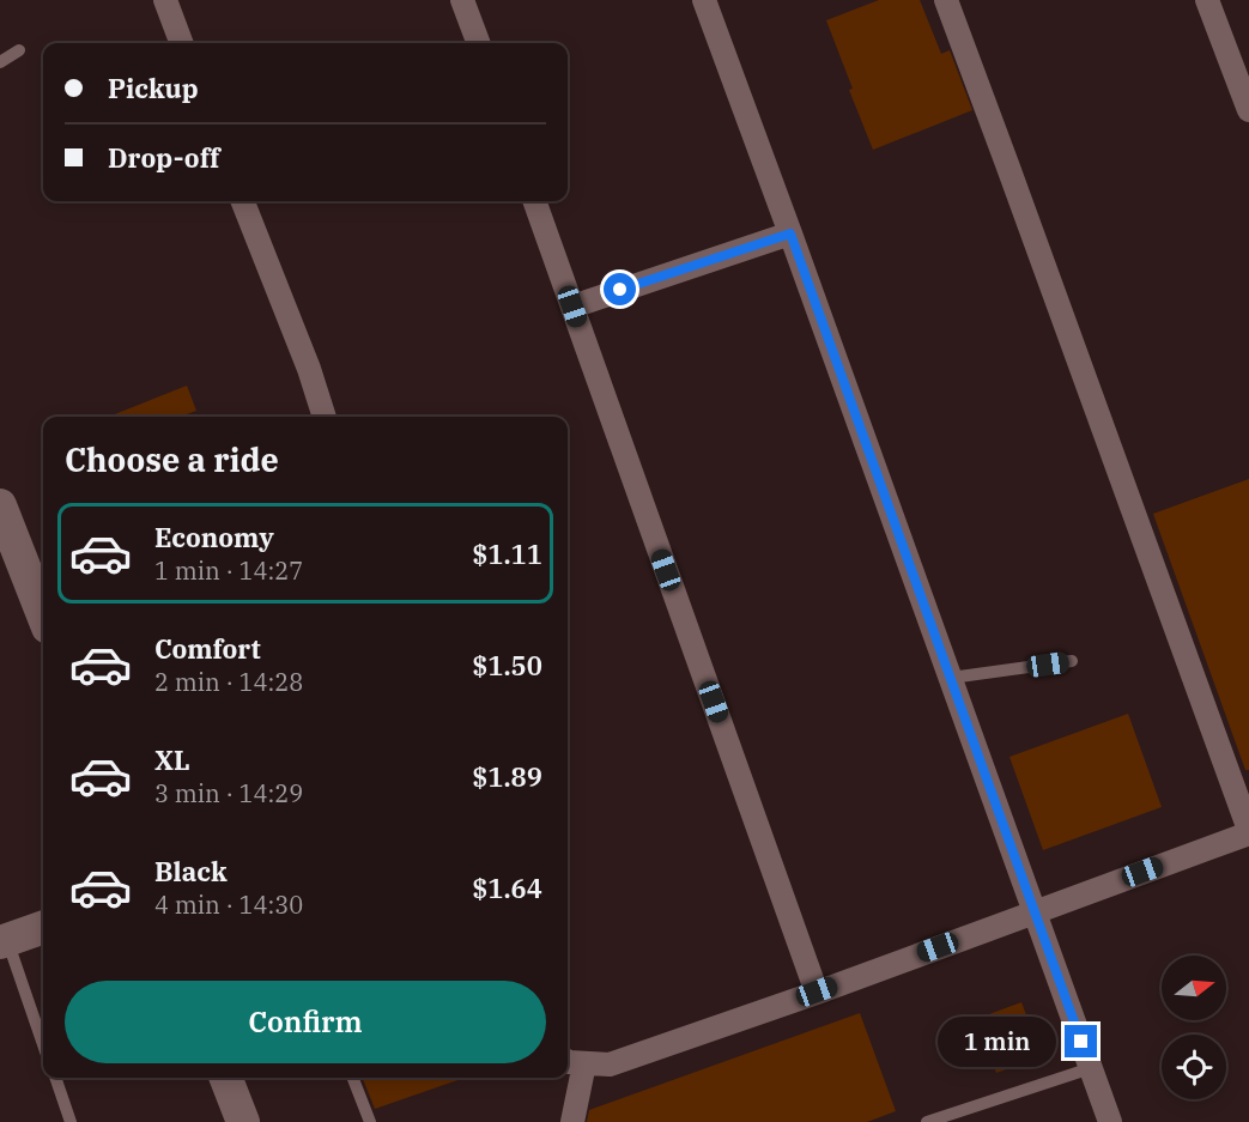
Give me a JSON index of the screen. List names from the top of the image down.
{
  "north": "right",
  "page": {
    "banner": ["Pickup", "Drop-off"],
    "heading": "Choose a ride",
    "list": [
      {
        "name": "Economy",
        "note": "1 min · 14:27",
        "value": "$1.11"
      },
      {
        "name": "Comfort",
        "note": "2 min · 14:28",
        "value": "$1.50"
      },
      {
        "name": "XL",
        "note": "3 min · 14:29",
        "value": "$1.89"
      },
      {
        "name": "Black",
        "note": "4 min · 14:30",
        "value": "$1.64"
      }
    ],
    "buttons": "Confirm",
    "bubble": "1 min"
  }
}
